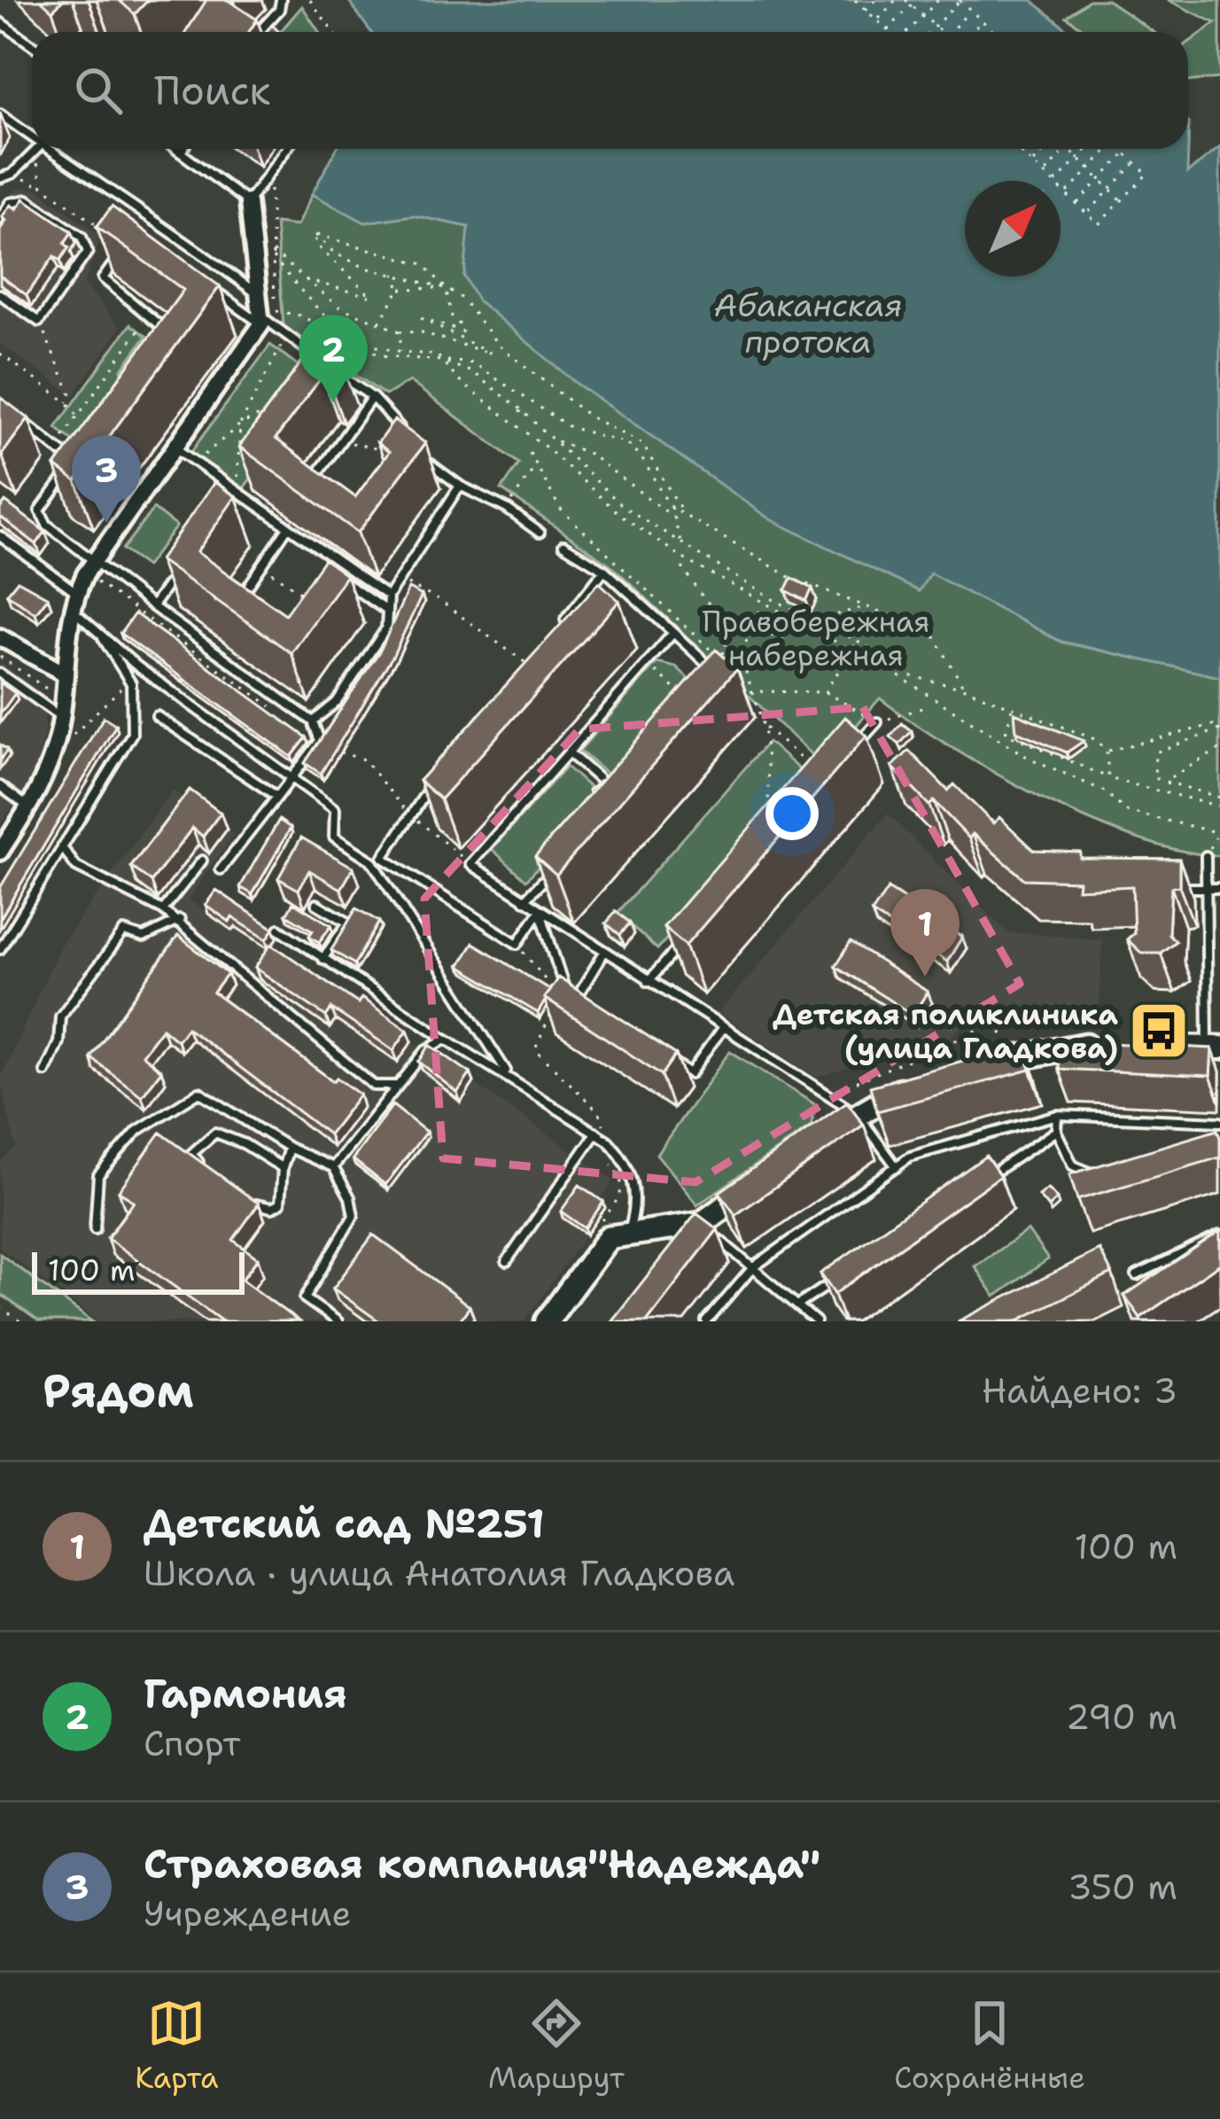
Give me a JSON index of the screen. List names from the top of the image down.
{
  "water": ["Абаканская протока"],
  "parks": ["Правобережная набережная"],
  "places": {
    "bus stop": ["Детская поликлиника (улица Гладкова)"]
  },
  "scale_bar": "100 m",
  "north": "top right",
  "page": {
    "search": "Поиск",
    "pins": ["2", "3", "1"],
    "scale": "100 m",
    "heading": ["Рядом", "Найдено: 3"],
    "list": [
      {
        "mark": "1",
        "name": "Детский сад №251",
        "note": "Школа · улица Анатолия Гладкова",
        "value": "100 m"
      },
      {
        "mark": "2",
        "name": "Гармония",
        "note": "Спорт",
        "value": "290 m"
      },
      {
        "mark": "3",
        "name": "Страховая компания\"Надежда\"",
        "note": "Учреждение",
        "value": "350 m"
      }
    ],
    "nav": ["Карта", "Маршрут", "Сохранённые"]
  }
}
